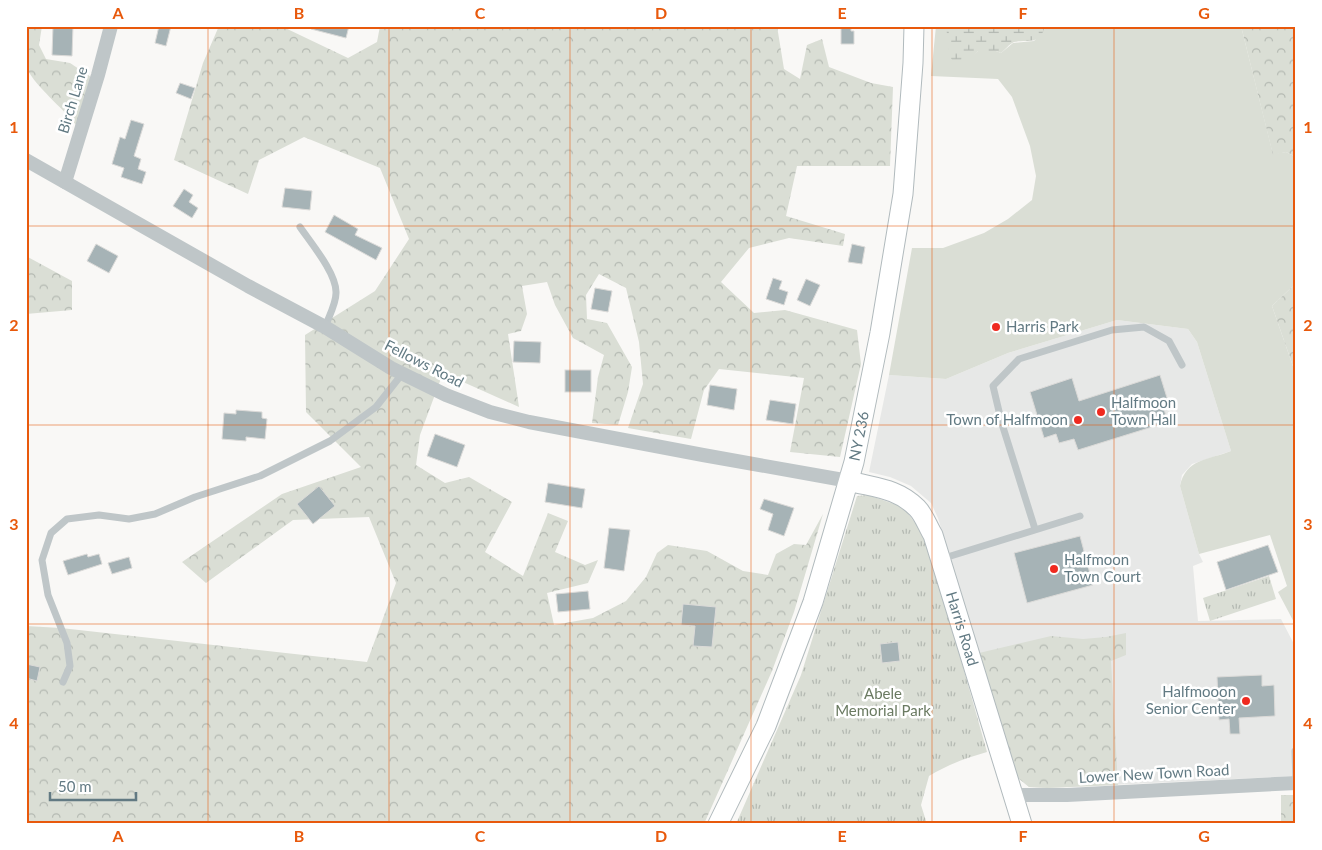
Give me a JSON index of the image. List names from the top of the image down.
{
  "streets": {
    "main road": ["NY 236", "Harris Road"],
    "street": ["Birch Lane", "Fellows Road", "Lower New Town Road"]
  },
  "crossings": [
    ["Birch Lane", "Fellows Road"],
    ["Fellows Road", "NY 236"],
    ["Fellows Road", "Harris Road"],
    ["NY 236", "Harris Road"],
    ["Harris Road", "Lower New Town Road"]
  ],
  "parks": ["Abele Memorial Park"],
  "places": [
    "Harris Park",
    "Halfmoon Town Hall",
    "Town of Halfmoon",
    "Halfmoon Town Court",
    "Halfmooon Senior Center"
  ],
  "scale_bar": "50 m",
  "grid": {
    "columns": [
      "A",
      "B",
      "C",
      "D",
      "E",
      "F",
      "G"
    ],
    "rows": [
      "1",
      "2",
      "3",
      "4"
    ]
  }
}
